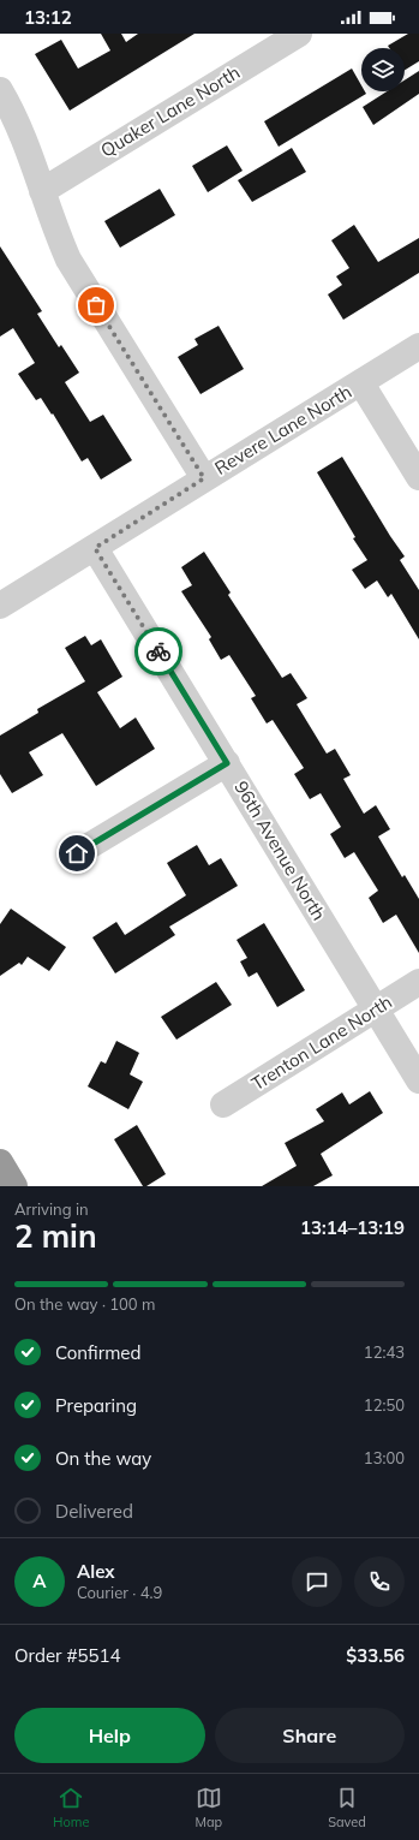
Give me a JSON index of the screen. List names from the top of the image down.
{
  "streets": {
    "street": [
      "Quaker Lane North",
      "Revere Lane North",
      "96th Avenue North",
      "Trenton Lane North"
    ]
  },
  "crossings": [
    ["Revere Lane North", "96th Avenue North"],
    ["96th Avenue North", "Trenton Lane North"]
  ],
  "page": {
    "status": "13:12",
    "heading": ["2 min", "Arriving in", "13:14–13:19"],
    "panel": [
      "Alex",
      "Courier · 4.9",
      "Order #5514",
      "$33.56"
    ],
    "bar": "On the way · 100 m",
    "list": [
      ["Confirmed", "12:43"],
      ["Preparing", "12:50"],
      ["On the way", "13:00"],
      "Delivered"
    ],
    "round": "A",
    "buttons": ["Help", "Share"],
    "tabs": ["Home", "Map", "Saved"]
  }
}
